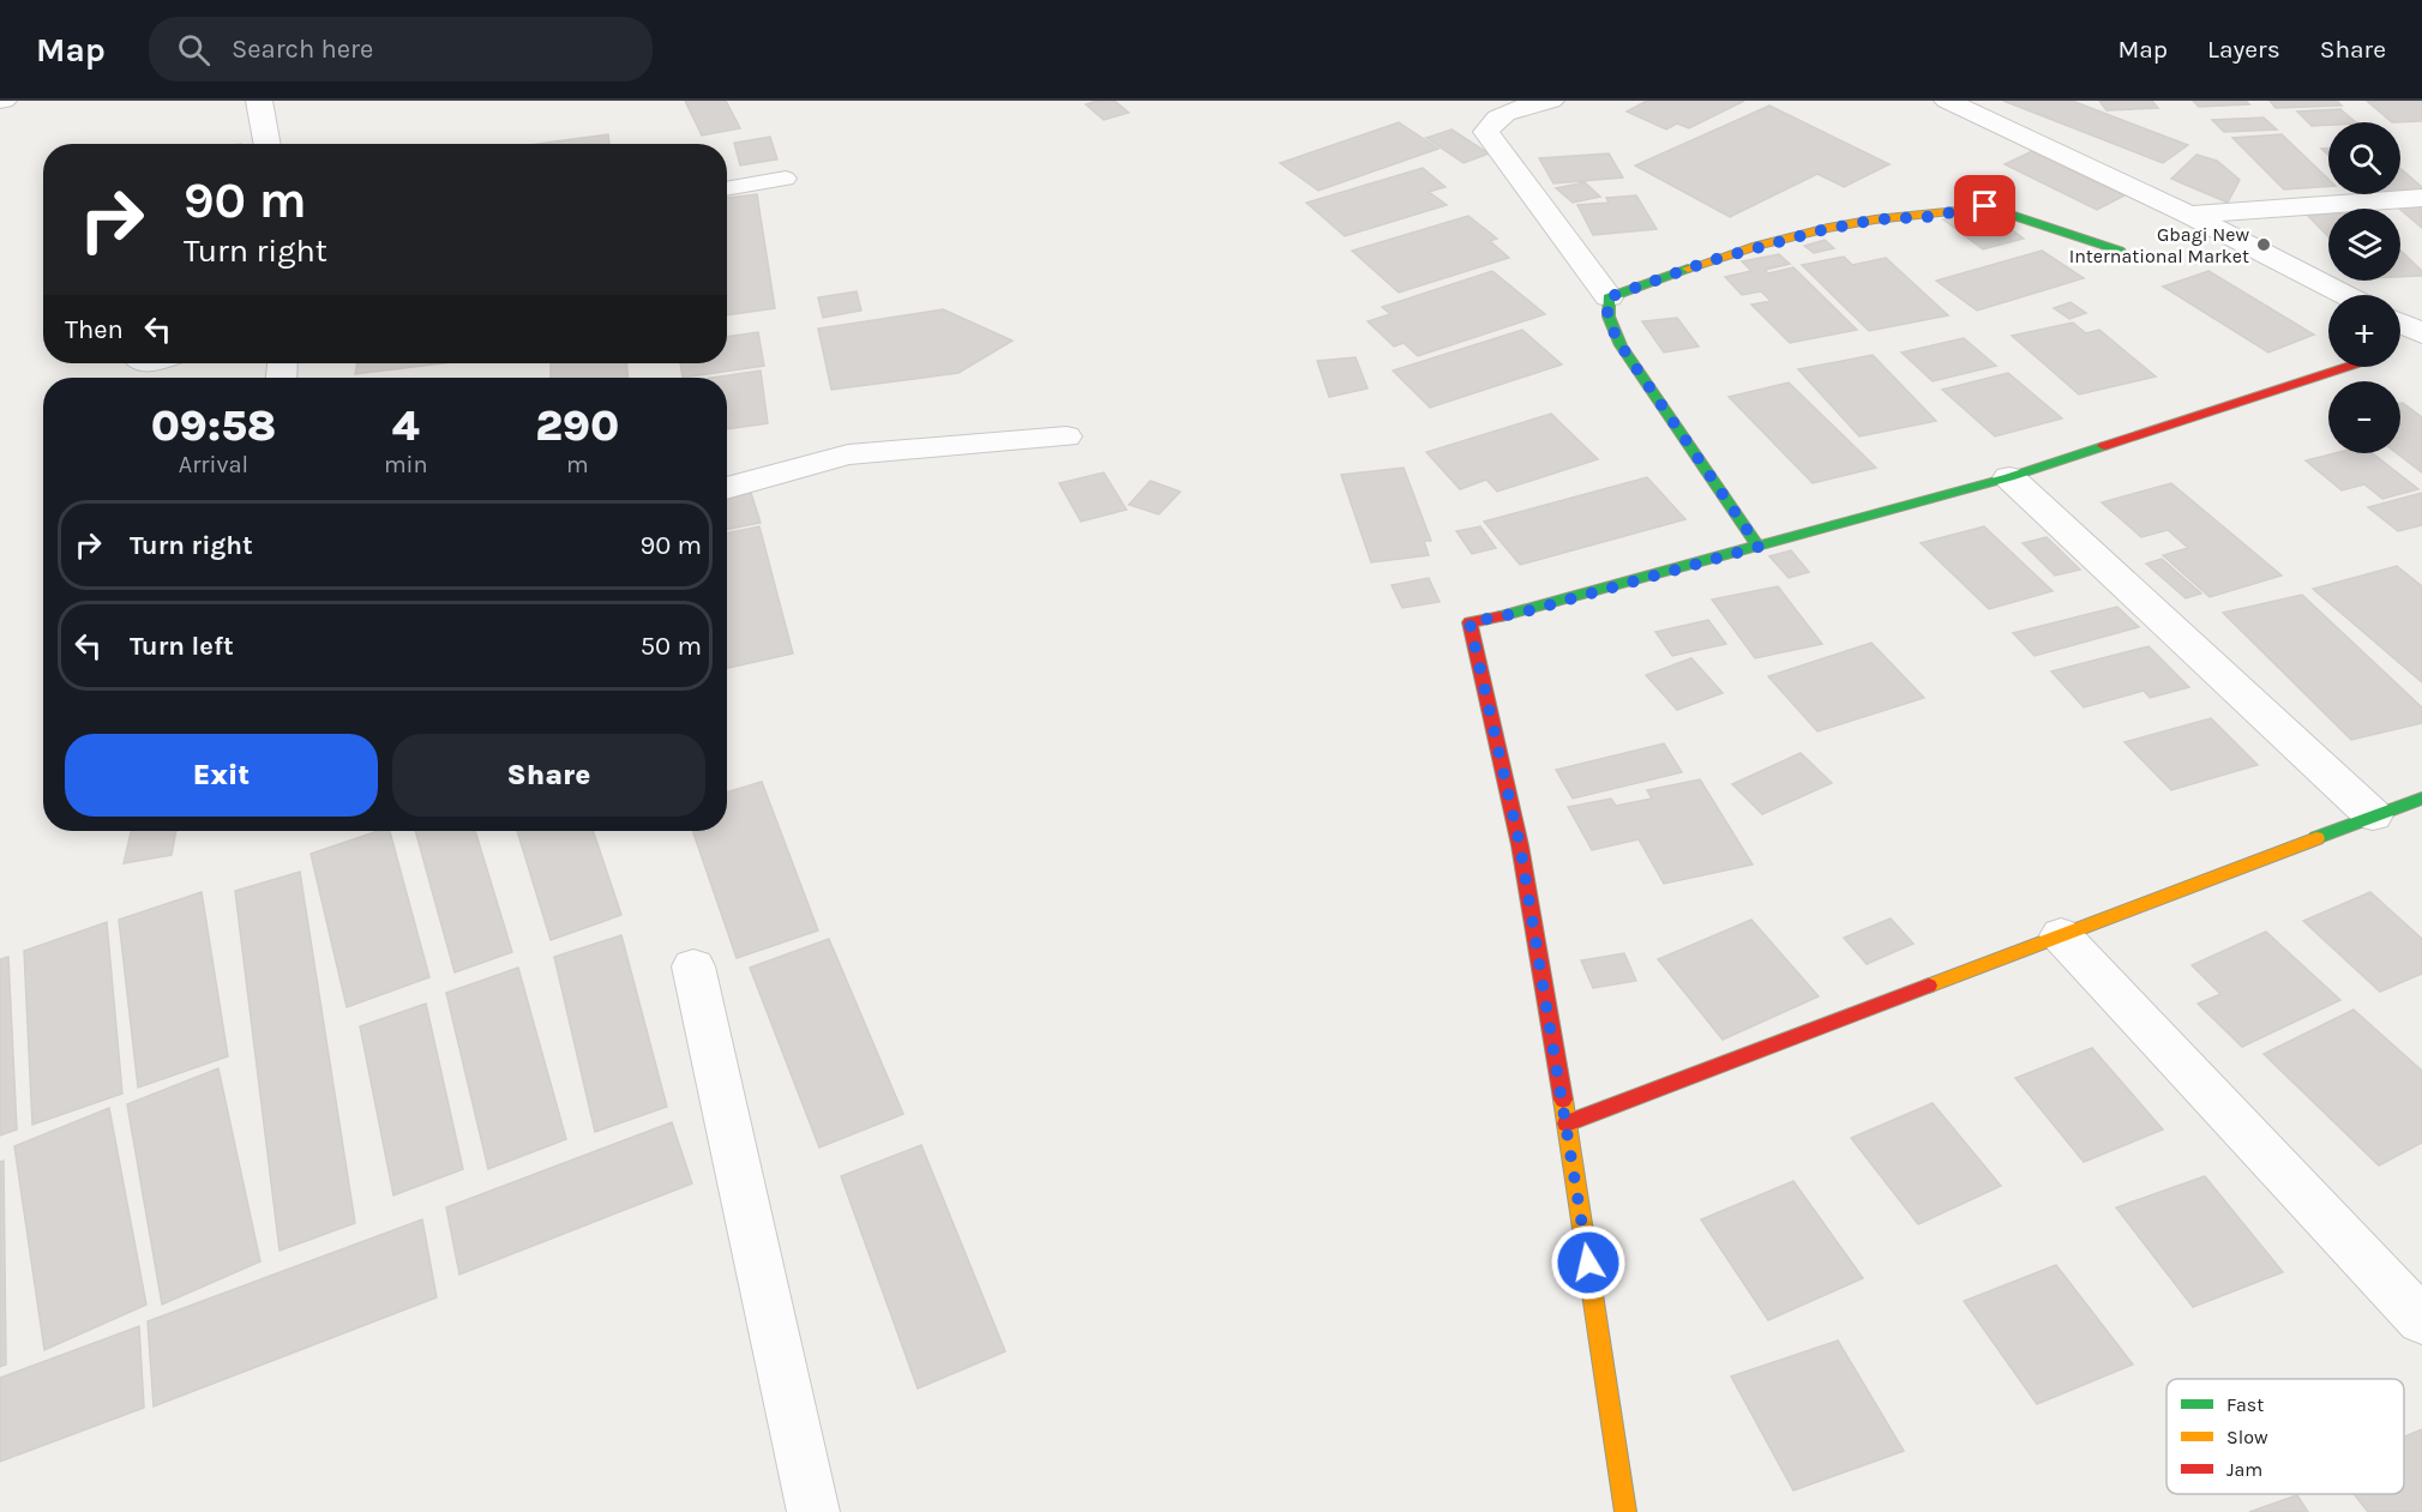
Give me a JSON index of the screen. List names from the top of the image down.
{
  "places": ["Gbagi New International Market"],
  "legend": ["Fast", "Slow", "Jam"],
  "page": {
    "header": "Map",
    "search": "Search here",
    "nav": ["Map", "Layers", "Share"],
    "map_buttons": ["+", "−"],
    "turn": ["90 m", "Turn right"],
    "then": "Then",
    "eta": [
      "09:58",
      "Arrival",
      "4",
      "min",
      "290",
      "m"
    ],
    "list": [
      {
        "name": "Turn right",
        "value": "90 m"
      },
      {
        "name": "Turn left",
        "value": "50 m"
      }
    ],
    "buttons": ["Exit", "Share"]
  }
}
